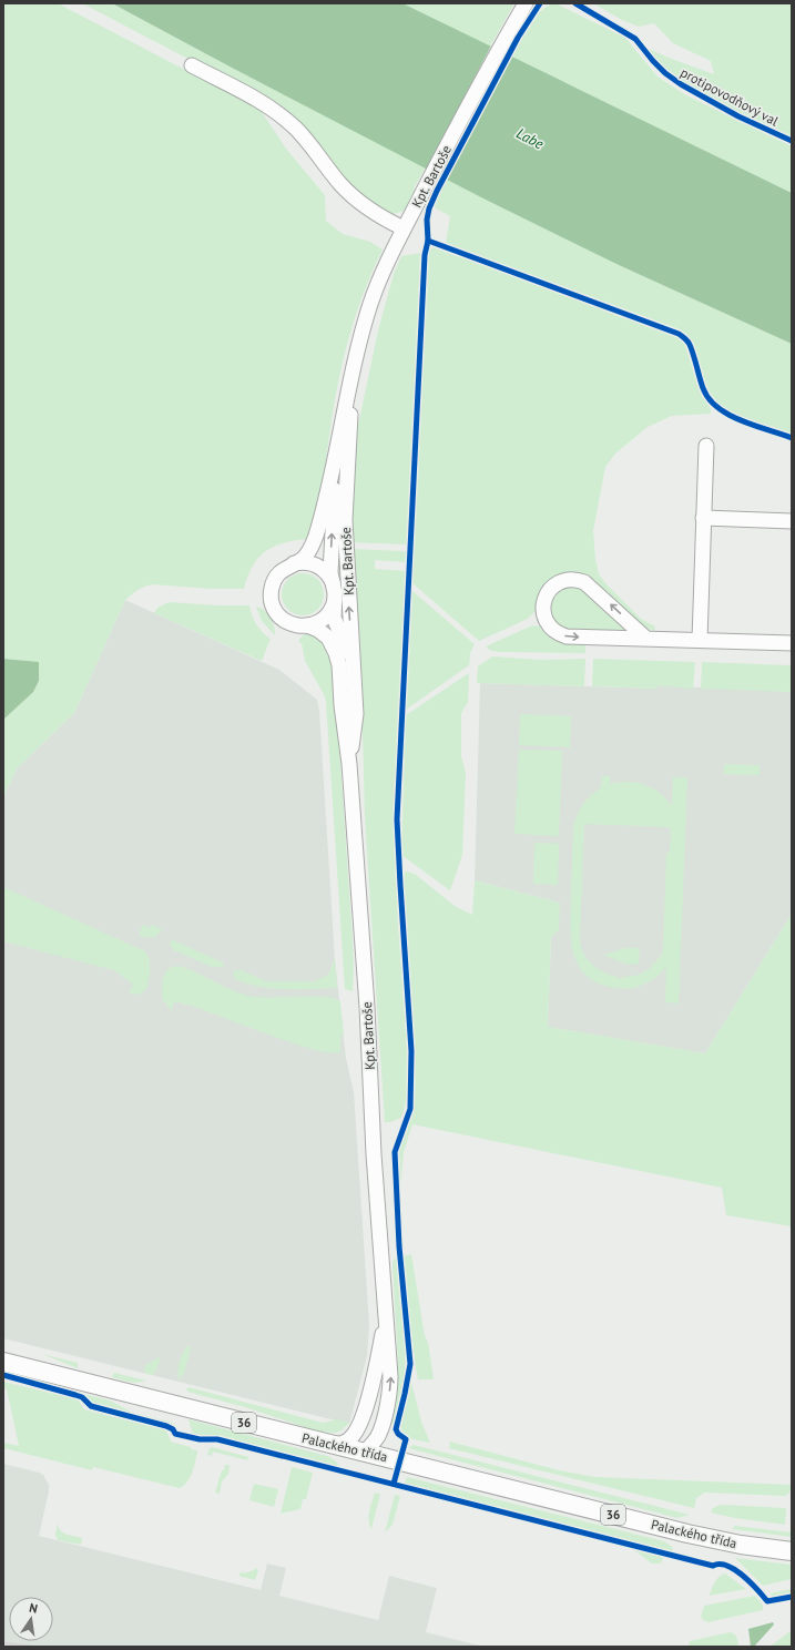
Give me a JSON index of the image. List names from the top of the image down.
{
  "streets": {
    "main road": ["36", "Palackého třída"],
    "street": ["Kpt. Bartoše"],
    "cycle path": ["protipovodňový val"]
  },
  "crossings": [
    ["Kpt. Bartoše", "Palackého třída"]
  ],
  "water": ["Labe"],
  "north": "top"
}
